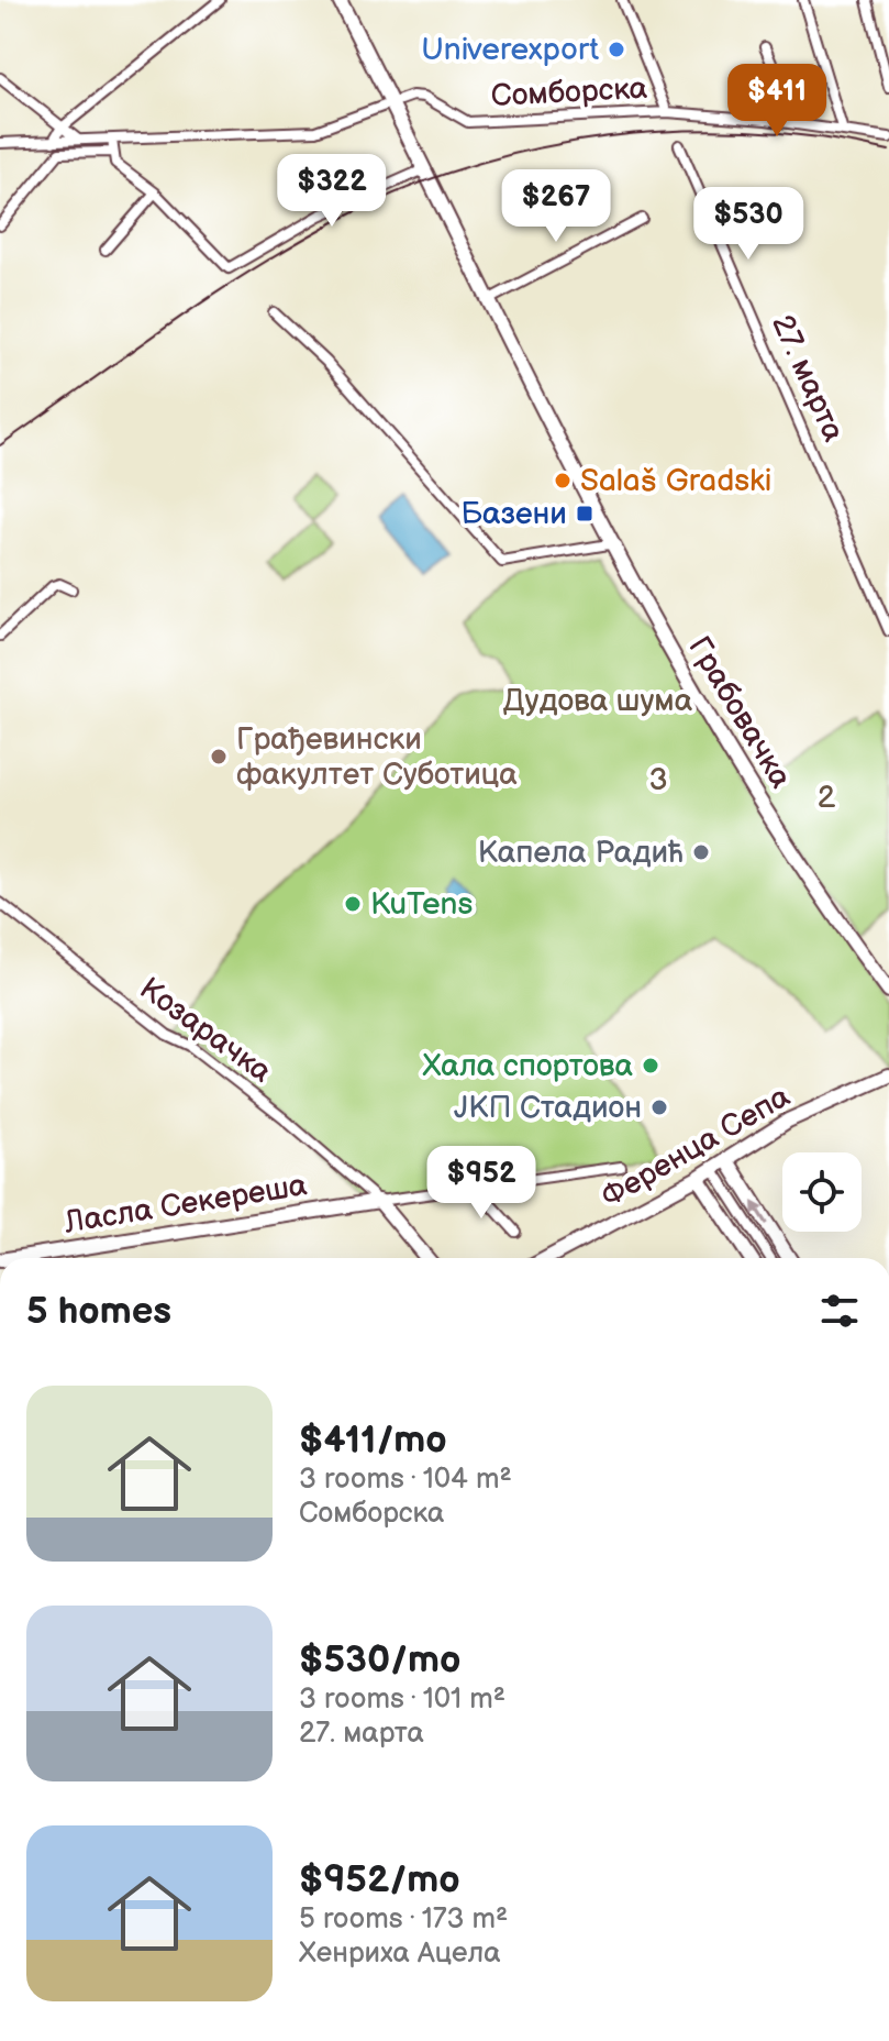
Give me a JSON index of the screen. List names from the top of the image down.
{
  "streets": {
    "street": [
      "Сомборска",
      "27. марта",
      "Грабовачка",
      "Козарачка",
      "Ференца Сепа",
      "Ласла Секереша"
    ]
  },
  "crossings": [
    ["Сомборска", "Грабовачка"],
    ["Козарачка", "Ференца Сепа"],
    ["Козарачка", "Ласла Секереша"],
    ["Ференца Сепа", "Ласла Секереша"]
  ],
  "parks": ["Дудова шума", "3", "2"],
  "places": {
    "other": [
      "Univerexport",
      "Salaš Gradski",
      "Грађевински факултет Суботица",
      "Капела Радић",
      "KuTens",
      "Хала спортова",
      "ЈКП Стадион"
    ],
    "transit": ["Базени"]
  },
  "page": {
    "price": [
      "$411",
      "$322",
      "$267",
      "$530",
      "$952"
    ],
    "heading": "5 homes",
    "list": [
      {
        "name": "$411/mo",
        "note": "3 rooms · 104 m² · Сомборска"
      },
      {
        "name": "$530/mo",
        "note": "3 rooms · 101 m² · 27. марта"
      },
      {
        "name": "$952/mo",
        "note": "5 rooms · 173 m² · Хенриха Ацела"
      }
    ]
  }
}
